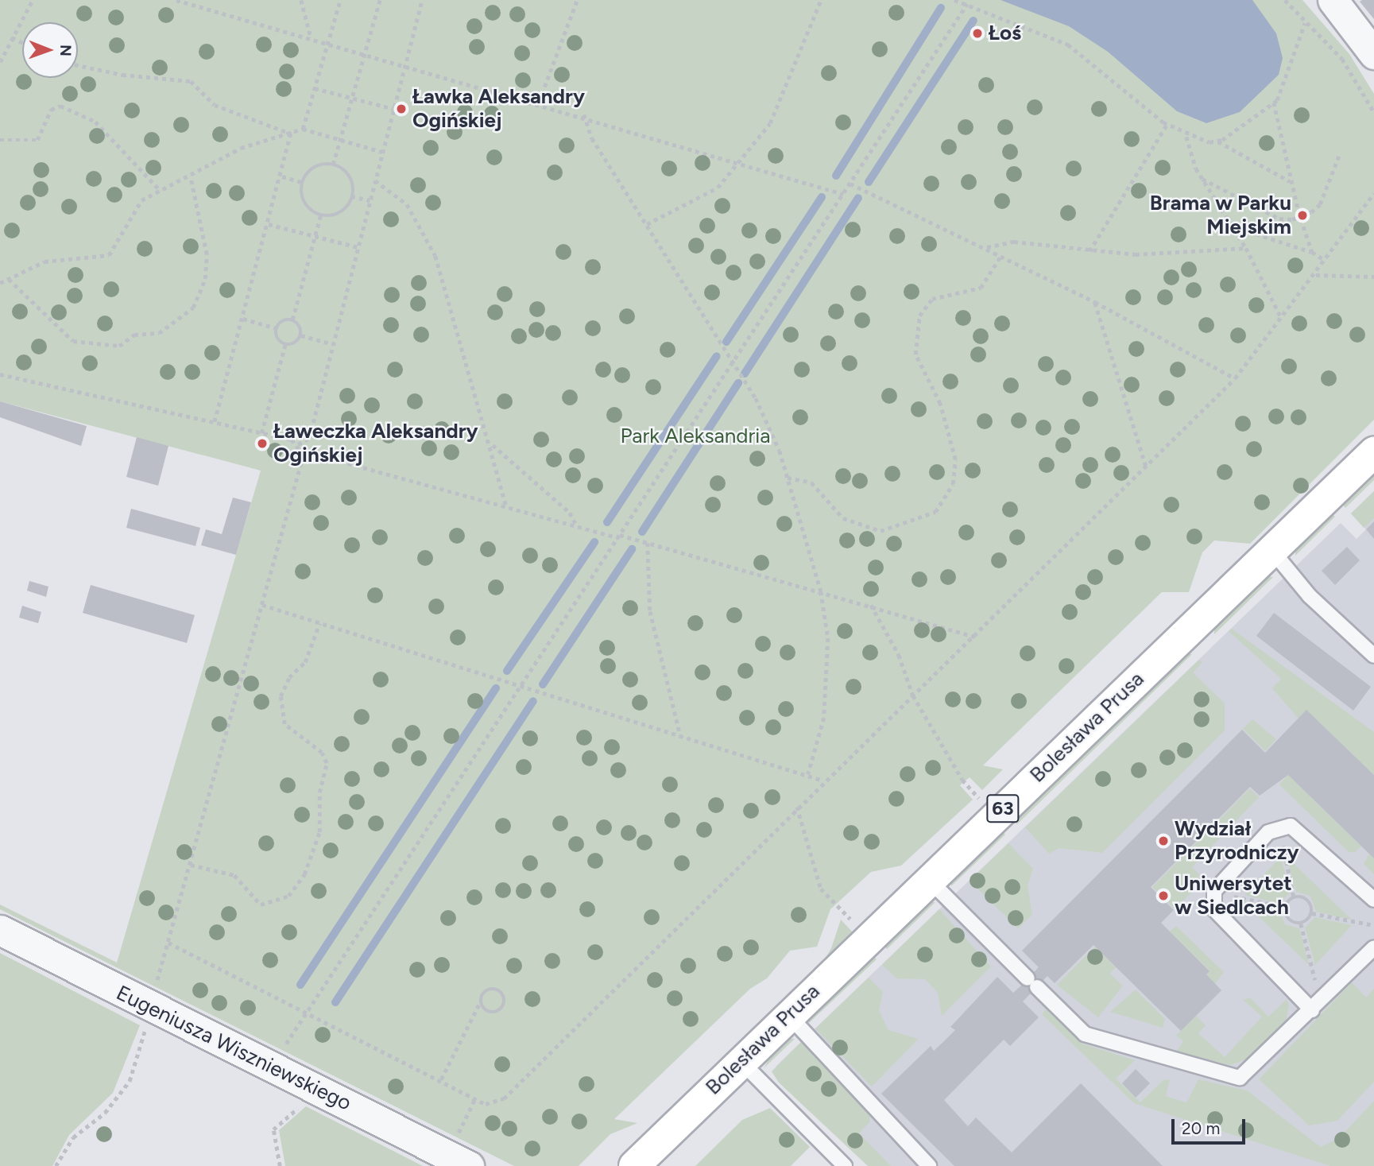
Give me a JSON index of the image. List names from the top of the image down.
{
  "streets": {
    "main road": ["Bolesława Prusa", "63"],
    "street": ["Eugeniusza Wiszniewskiego"]
  },
  "parks": ["Park Aleksandria"],
  "places": [
    "Łoś",
    "Ławka Aleksandry Ogińskiej",
    "Brama w Parku Miejskim",
    "Ławeczka Aleksandry Ogińskiej",
    "Wydział Przyrodniczy",
    "Uniwersytet w Siedlcach"
  ],
  "scale_bar": "20 m",
  "north": "right"
}
